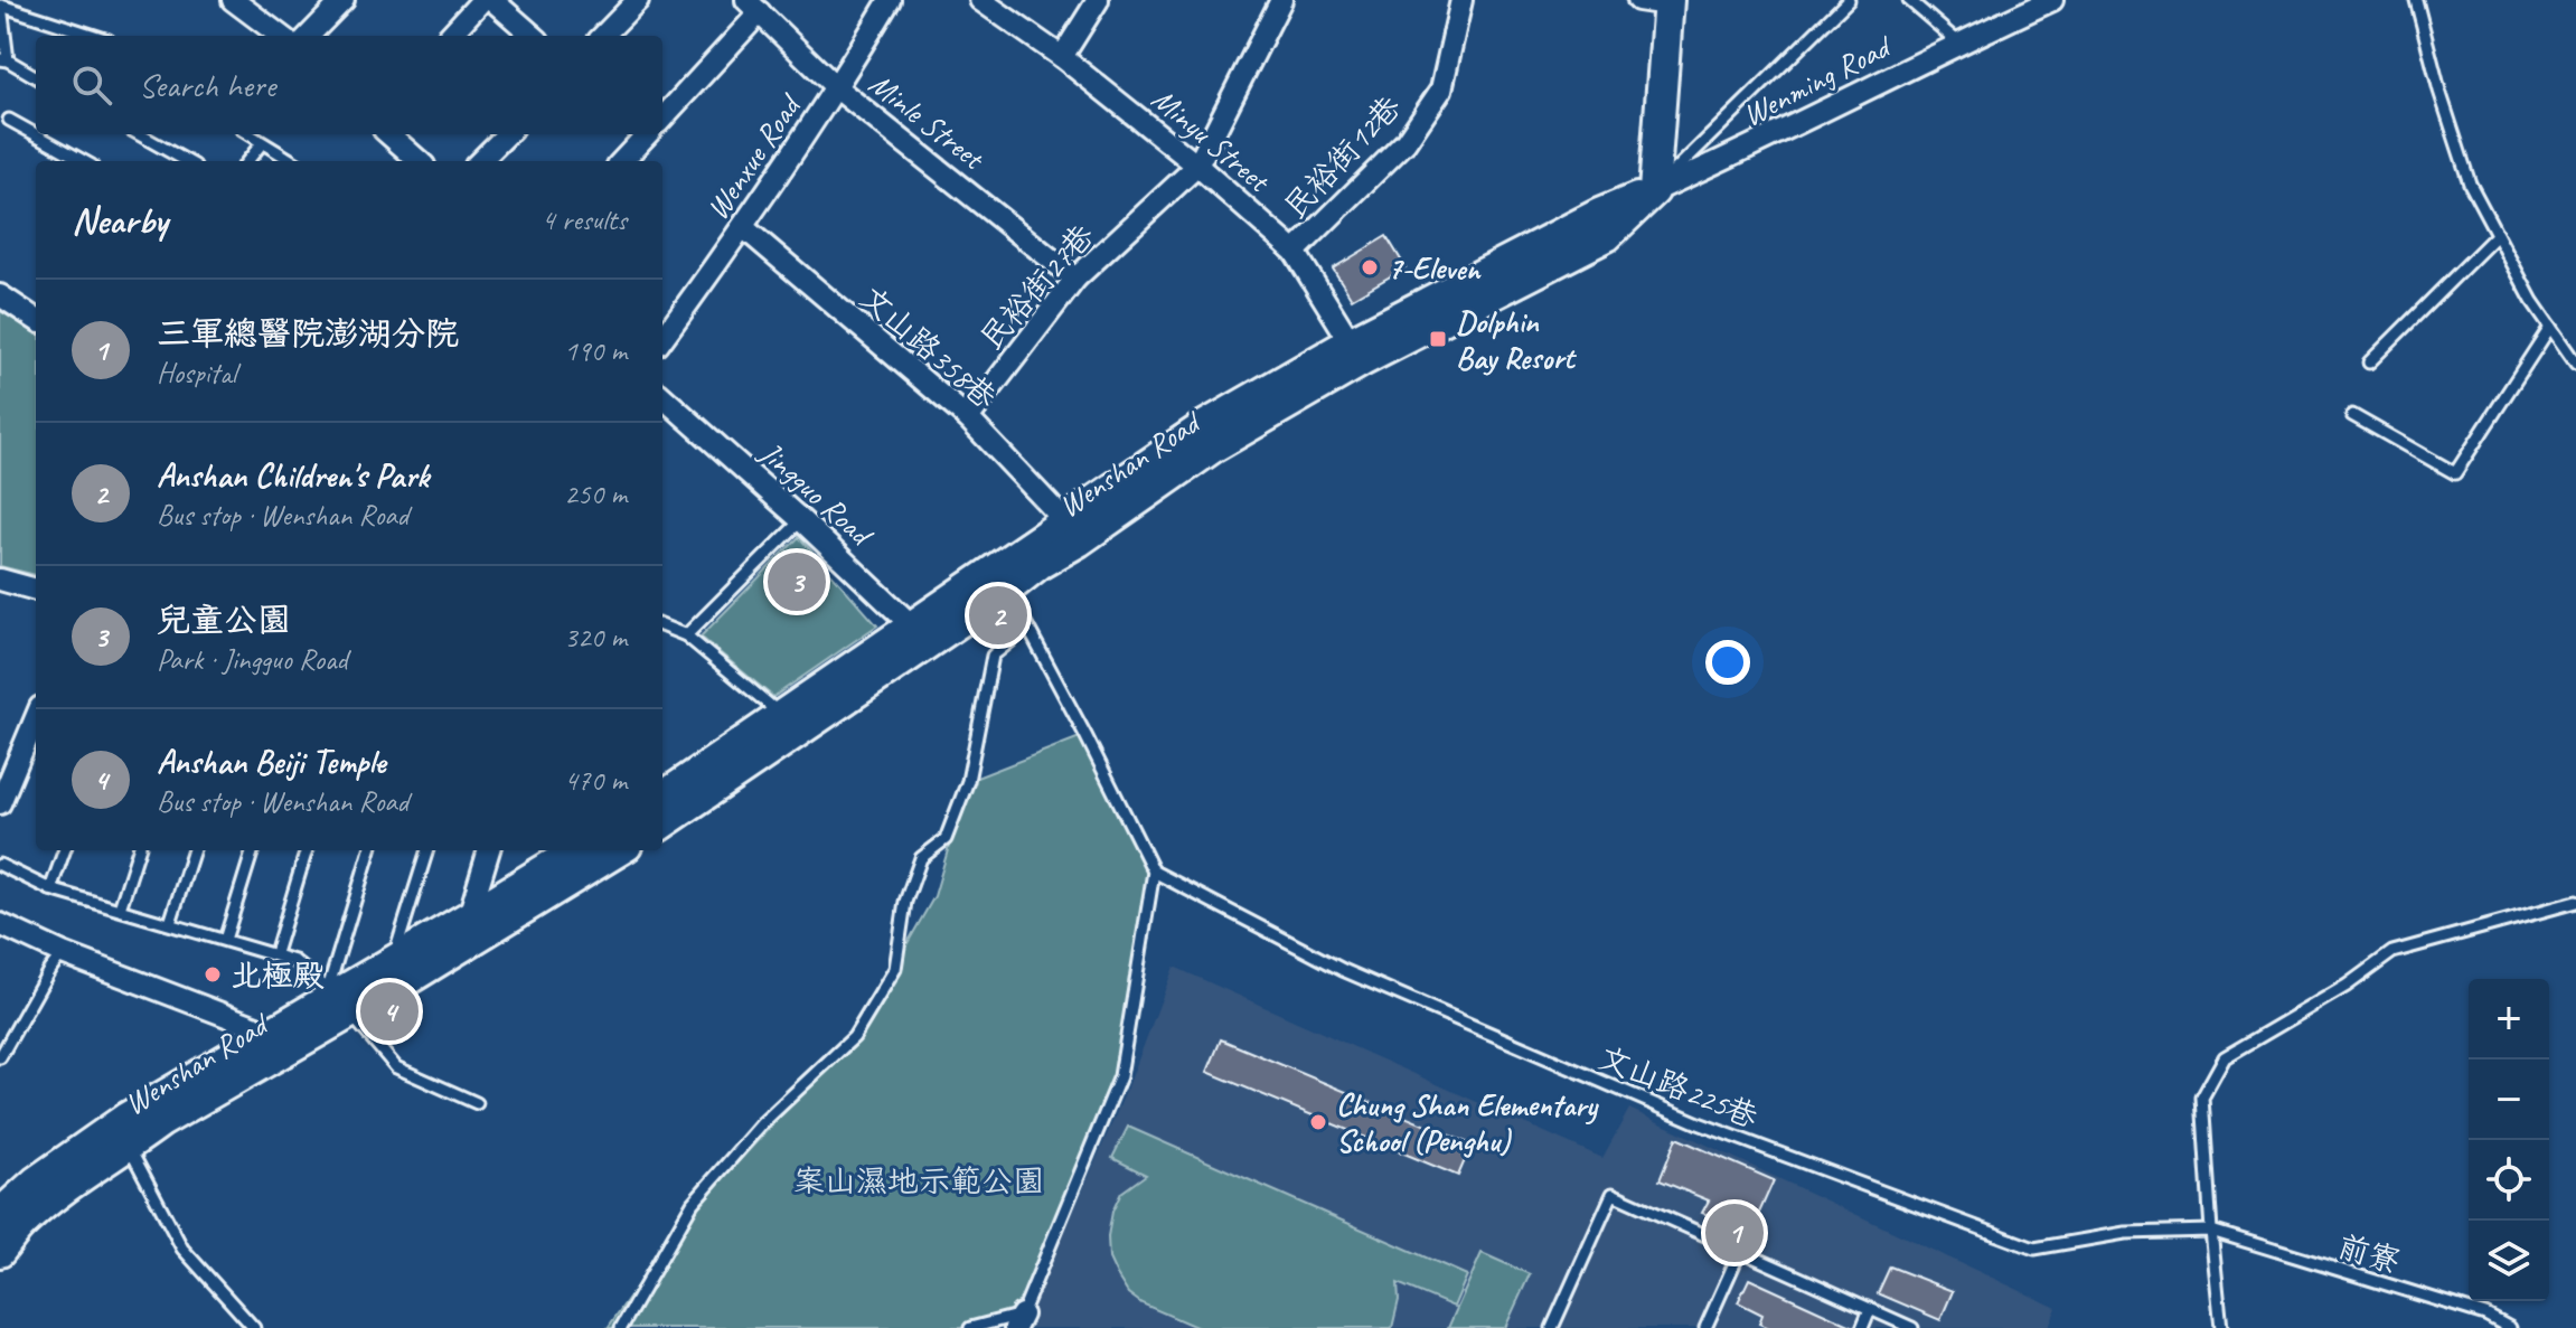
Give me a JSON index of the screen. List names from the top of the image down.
{
  "streets": {
    "main road": ["Wenshan Road"],
    "street": [
      "Wenming Road",
      "Minle Street",
      "Minyu Street",
      "民裕街12巷",
      "Wenxue Road",
      "民裕街27巷",
      "文山路358巷",
      "Jingguo Road"
    ],
    "lane": ["文山路225巷", "前寮"]
  },
  "crossings": [
    ["Wenming Road", "Wenshan Road"],
    ["Minle Street", "Wenxue Road"],
    ["Minle Street", "民裕街27巷"],
    ["Minyu Street", "民裕街12巷"],
    ["Minyu Street", "民裕街27巷"],
    ["Minyu Street", "Wenshan Road"],
    ["Wenxue Road", "文山路358巷"],
    ["民裕街27巷", "文山路358巷"],
    ["文山路358巷", "Wenshan Road"],
    ["Wenshan Road", "Jingguo Road"],
    ["文山路225巷", "前寮"]
  ],
  "parks": ["案山濕地示範公園"],
  "places": {
    "other": ["7-Eleven", "北極殿", "Chung Shan Elementary School (Penghu)"],
    "transit": ["Dolphin Bay Resort"]
  },
  "page": {
    "search": "Search here",
    "heading": ["Nearby", "4 results"],
    "list": [
      {
        "mark": "1",
        "name": "三軍總醫院澎湖分院",
        "note": "Hospital",
        "value": "190 m"
      },
      {
        "mark": "2",
        "name": "Anshan Children's Park",
        "note": "Bus stop · Wenshan Road",
        "value": "250 m"
      },
      {
        "mark": "3",
        "name": "兒童公園",
        "note": "Park · Jingguo Road",
        "value": "320 m"
      },
      {
        "mark": "4",
        "name": "Anshan Beiji Temple",
        "note": "Bus stop · Wenshan Road",
        "value": "470 m"
      }
    ],
    "pins": [
      "3",
      "2",
      "4",
      "1"
    ],
    "map_buttons": ["+", "−"]
  }
}
